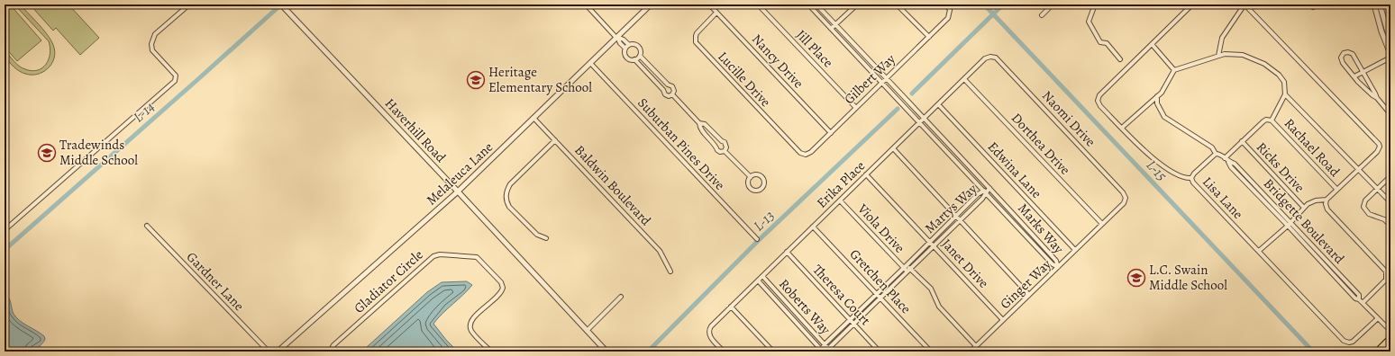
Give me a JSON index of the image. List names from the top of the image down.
{
  "streets": {
    "street": [
      "Jill Place",
      "Nancy Drive",
      "Lucille Drive",
      "Gilbert Way",
      "Naomi Drive",
      "Haverhill Road",
      "Suburban Pines Drive",
      "Dorthea Drive",
      "Rachael Road",
      "Ricks Drive",
      "Edwina Lane",
      "Melaleuca Lane",
      "Erika Place",
      "Baldwin Boulevard",
      "Lisa Lane",
      "Martys Way",
      "Bridgette Boulevard",
      "Viola Drive",
      "Marks Way",
      "Janet Drive",
      "Gardner Lane",
      "Gladiator Circle",
      "Gretchen Place",
      "Ginger Way",
      "Theresa Court",
      "Roberts Way"
    ]
  },
  "crossings": [
    ["Jill Place", "Gilbert Way"],
    ["Nancy Drive", "Lucille Drive"],
    ["Nancy Drive", "Gilbert Way"],
    ["Lucille Drive", "Gilbert Way"],
    ["Gilbert Way", "Marks Way"],
    ["Naomi Drive", "Erika Place"],
    ["Naomi Drive", "Ginger Way"],
    ["Haverhill Road", "Melaleuca Lane"],
    ["Suburban Pines Drive", "Melaleuca Lane"],
    ["Dorthea Drive", "Erika Place"],
    ["Dorthea Drive", "Ginger Way"],
    ["Edwina Lane", "Erika Place"],
    ["Edwina Lane", "Ginger Way"],
    ["Melaleuca Lane", "Baldwin Boulevard"],
    ["Erika Place", "Viola Drive"],
    ["Erika Place", "Marks Way"],
    ["Erika Place", "Janet Drive"],
    ["Erika Place", "Gretchen Place"],
    ["Erika Place", "Theresa Court"],
    ["Erika Place", "Roberts Way"],
    ["Lisa Lane", "Bridgette Boulevard"],
    ["Martys Way", "Viola Drive"],
    ["Martys Way", "Marks Way"],
    ["Martys Way", "Janet Drive"],
    ["Martys Way", "Gretchen Place"],
    ["Martys Way", "Theresa Court"],
    ["Martys Way", "Roberts Way"],
    ["Viola Drive", "Ginger Way"],
    ["Marks Way", "Ginger Way"],
    ["Janet Drive", "Ginger Way"]
  ],
  "water": ["L-14", "L-15", "L-13"],
  "places": {
    "school or university": ["Heritage Elementary School", "Tradewinds Middle School", "L.C. Swain Middle School"]
  }
}
